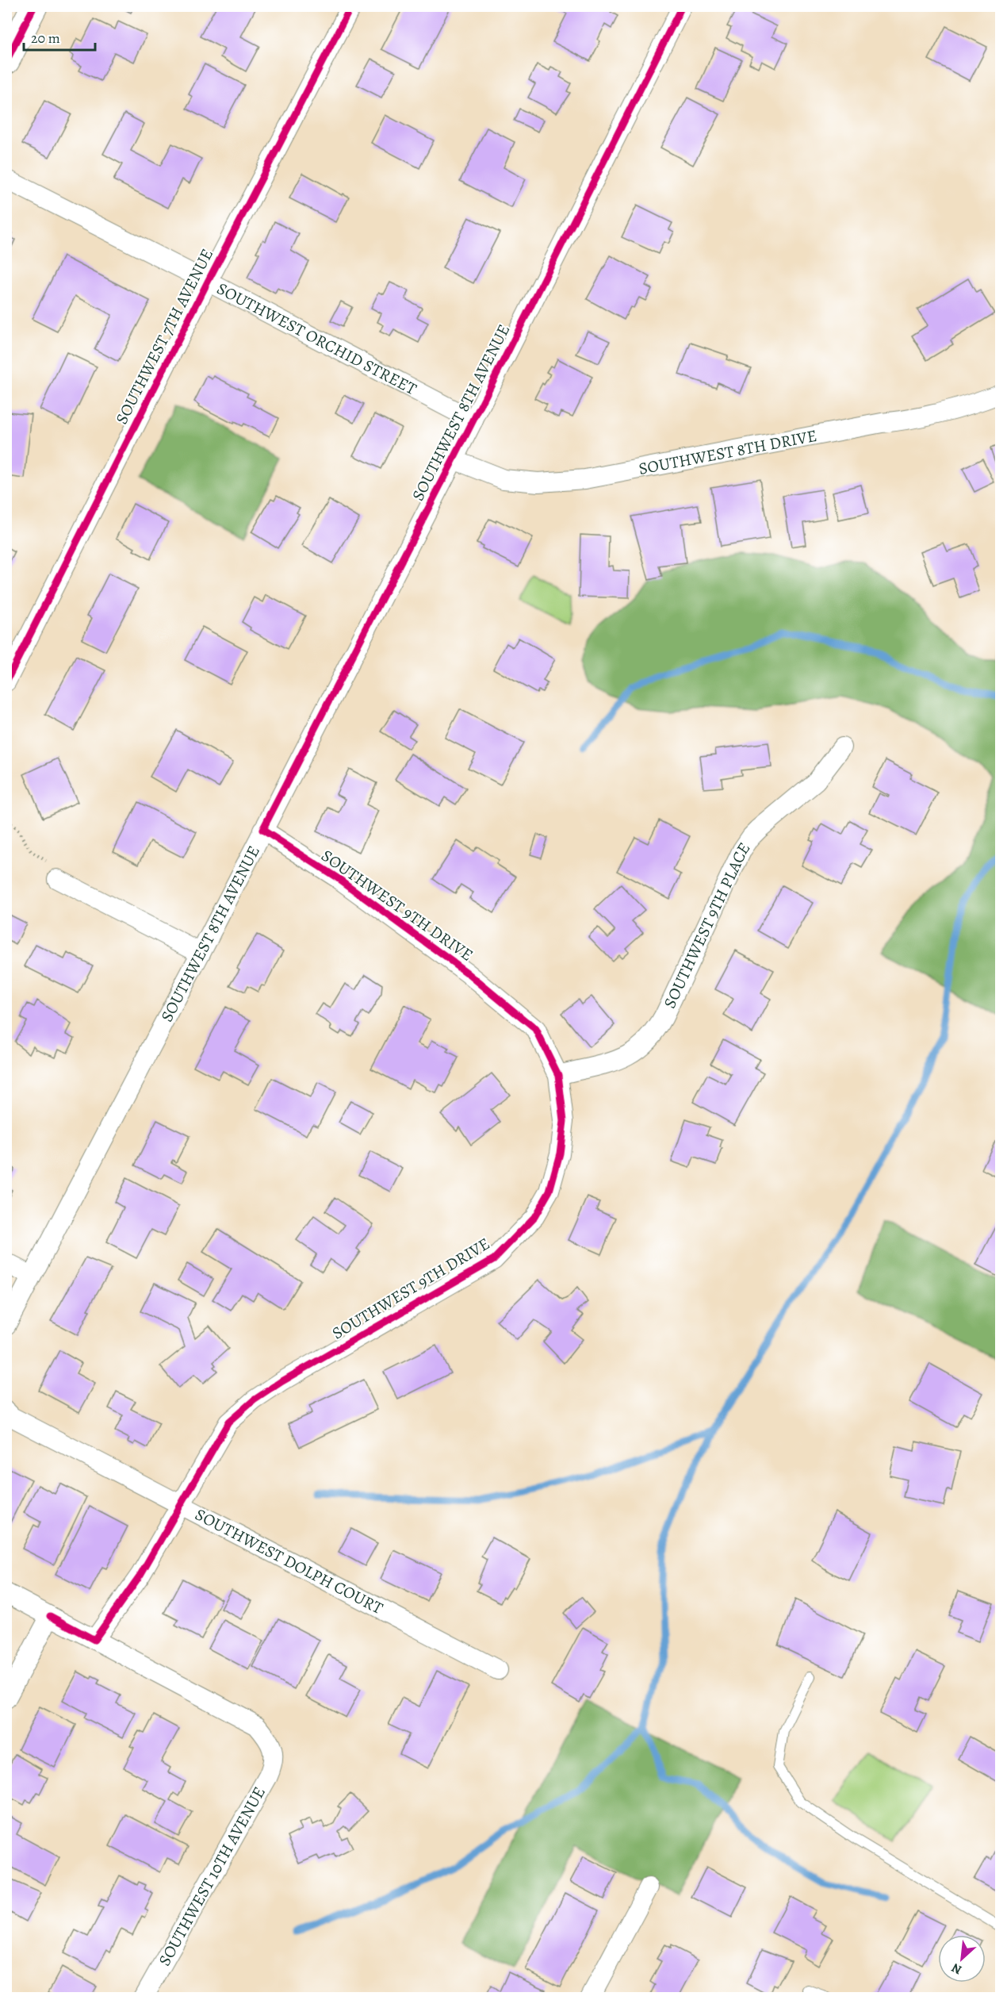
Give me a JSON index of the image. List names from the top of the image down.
{
  "streets": {
    "street": [
      "SOUTHWEST 7TH AVENUE",
      "SOUTHWEST ORCHID STREET",
      "SOUTHWEST 8TH AVENUE",
      "SOUTHWEST 8TH DRIVE",
      "SOUTHWEST 9TH DRIVE",
      "SOUTHWEST 9TH PLACE",
      "SOUTHWEST DOLPH COURT",
      "SOUTHWEST 10TH AVENUE"
    ]
  },
  "crossings": [
    ["SOUTHWEST 7TH AVENUE", "SOUTHWEST ORCHID STREET"],
    ["SOUTHWEST ORCHID STREET", "SOUTHWEST 8TH AVENUE"],
    ["SOUTHWEST 8TH AVENUE", "SOUTHWEST 8TH DRIVE"],
    ["SOUTHWEST 8TH AVENUE", "SOUTHWEST 9TH DRIVE"],
    ["SOUTHWEST 9TH DRIVE", "SOUTHWEST 9TH PLACE"],
    ["SOUTHWEST 9TH DRIVE", "SOUTHWEST DOLPH COURT"],
    ["SOUTHWEST 9TH DRIVE", "SOUTHWEST 10TH AVENUE"]
  ],
  "scale_bar": "20 m",
  "north": "bottom left"
}
